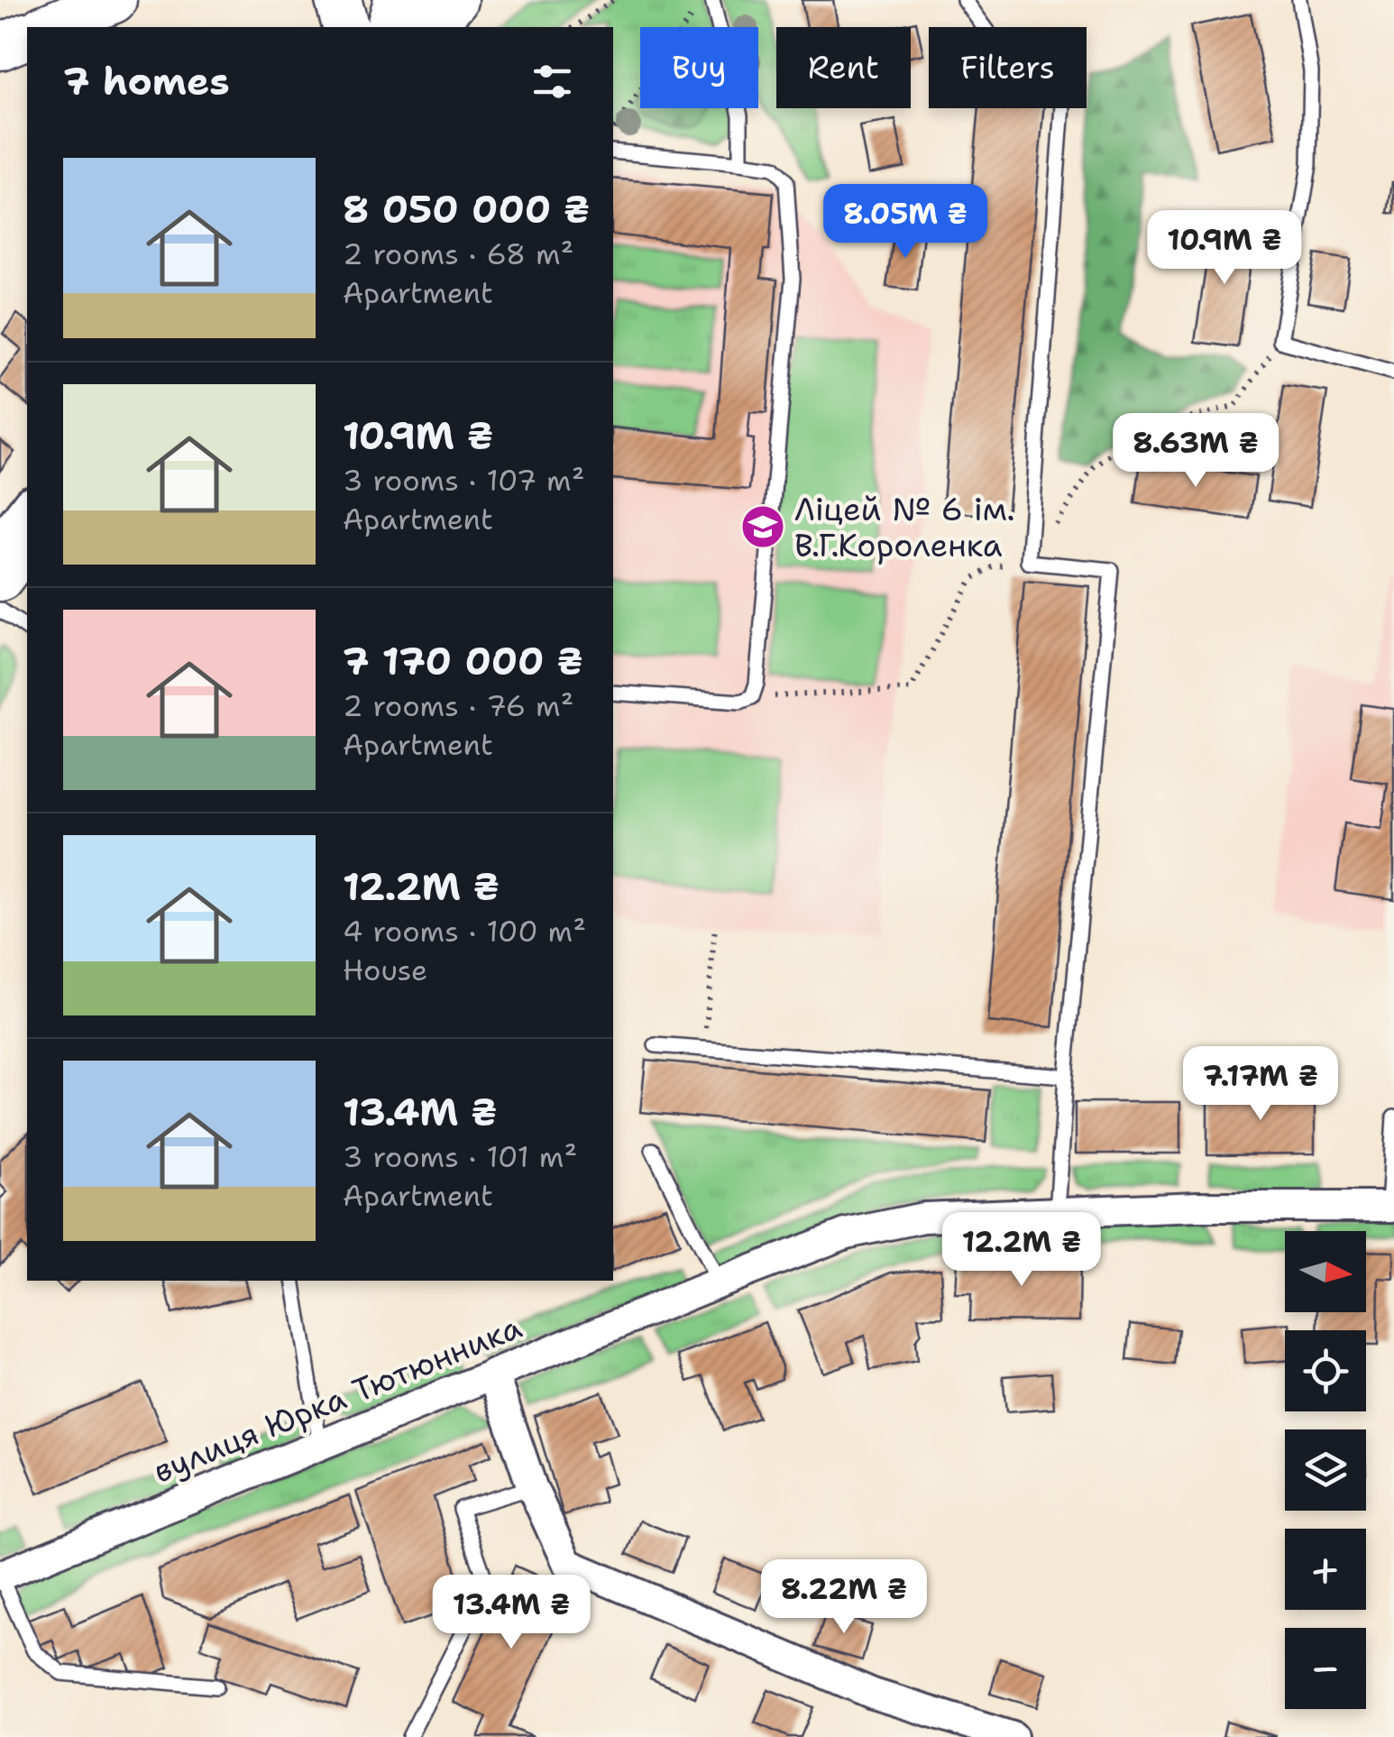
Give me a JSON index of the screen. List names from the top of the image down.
{
  "streets": {
    "street": ["вулиця Юрка Тютюнника"]
  },
  "places": {
    "school or university": ["Ліцей № 6 ім. В.Г.Короленка"]
  },
  "north": "right",
  "page": {
    "chip": ["Buy", "Rent", "Filters"],
    "heading": "7 homes",
    "list": [
      {
        "name": "8 050 000 ₴",
        "note": "2 rooms · 68 m² · Apartment"
      },
      {
        "name": "10.9M ₴",
        "note": "3 rooms · 107 m² · Apartment"
      },
      {
        "name": "7 170 000 ₴",
        "note": "2 rooms · 76 m² · Apartment"
      },
      {
        "name": "12.2M ₴",
        "note": "4 rooms · 100 m² · House"
      },
      {
        "name": "13.4M ₴",
        "note": "3 rooms · 101 m² · Apartment"
      }
    ],
    "price": [
      "8.05M ₴",
      "10.9M ₴",
      "8.63M ₴",
      "7.17M ₴",
      "12.2M ₴",
      "8.22M ₴",
      "13.4M ₴"
    ],
    "map_buttons": ["+", "−"]
  }
}
